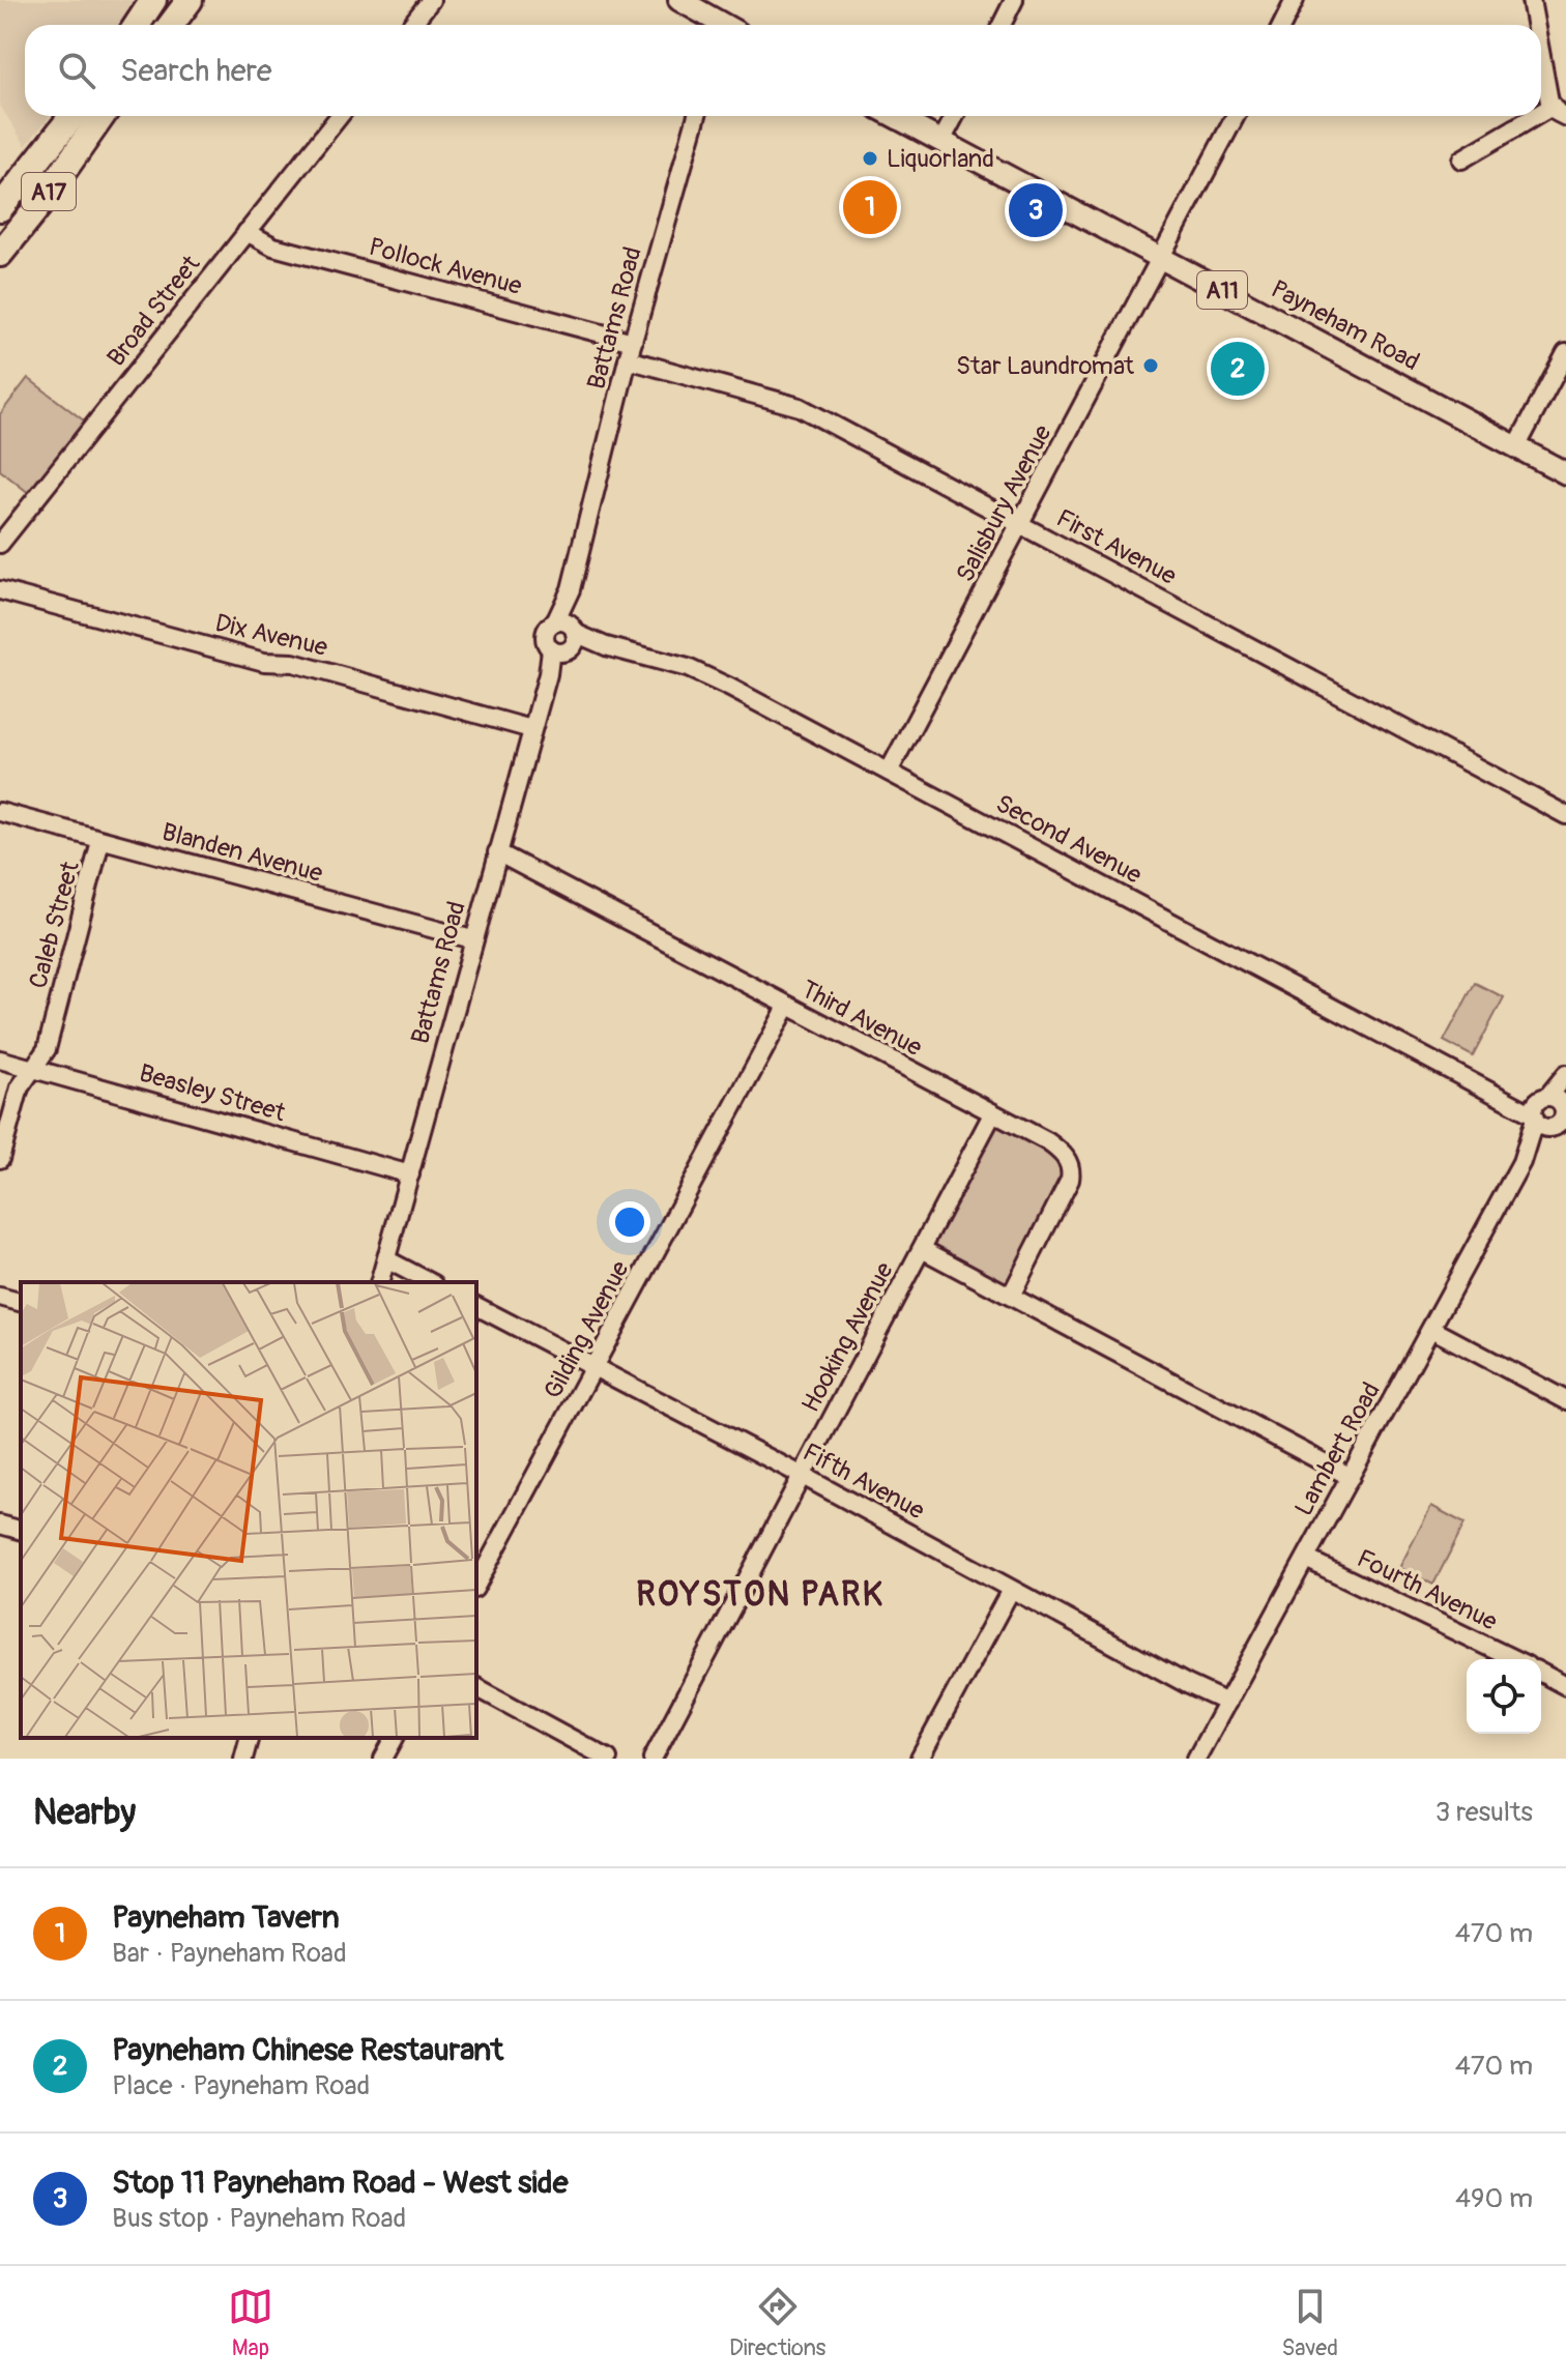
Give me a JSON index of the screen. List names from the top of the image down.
{
  "streets": {
    "highway": ["A17"],
    "main road": ["A11", "Payneham Road"],
    "street": [
      "Pollock Avenue",
      "Broad Street",
      "Battams Road",
      "Salisbury Avenue",
      "First Avenue",
      "Dix Avenue",
      "Second Avenue",
      "Blanden Avenue",
      "Caleb Street",
      "Third Avenue",
      "Beasley Street",
      "Gilding Avenue",
      "Hooking Avenue",
      "Lambert Road",
      "Fifth Avenue",
      "Fourth Avenue"
    ]
  },
  "crossings": [
    ["Pollock Avenue", "Broad Street"],
    ["Pollock Avenue", "Battams Road"],
    ["Battams Road", "First Avenue"],
    ["Battams Road", "Dix Avenue"],
    ["Battams Road", "Second Avenue"],
    ["Battams Road", "Blanden Avenue"],
    ["Battams Road", "Third Avenue"],
    ["Battams Road", "Beasley Street"],
    ["Payneham Road", "Salisbury Avenue"],
    ["Salisbury Avenue", "First Avenue"],
    ["Salisbury Avenue", "Second Avenue"],
    ["Second Avenue", "Lambert Road"],
    ["Blanden Avenue", "Caleb Street"],
    ["Caleb Street", "Beasley Street"],
    ["Third Avenue", "Gilding Avenue"],
    ["Third Avenue", "Hooking Avenue"],
    ["Gilding Avenue", "Fifth Avenue"],
    ["Hooking Avenue", "Fifth Avenue"],
    ["Lambert Road", "Fifth Avenue"],
    ["Lambert Road", "Fourth Avenue"]
  ],
  "districts": ["ROYSTON PARK"],
  "places": ["Liquorland", "Star Laundromat"],
  "page": {
    "search": "Search here",
    "pins": ["1", "3", "2"],
    "heading": ["Nearby", "3 results"],
    "list": [
      {
        "mark": "1",
        "name": "Payneham Tavern",
        "note": "Bar · Payneham Road",
        "value": "470 m"
      },
      {
        "mark": "2",
        "name": "Payneham Chinese Restaurant",
        "note": "Place · Payneham Road",
        "value": "470 m"
      },
      {
        "mark": "3",
        "name": "Stop 11 Payneham Road - West side",
        "note": "Bus stop · Payneham Road",
        "value": "490 m"
      }
    ],
    "nav": ["Map", "Directions", "Saved"]
  }
}
